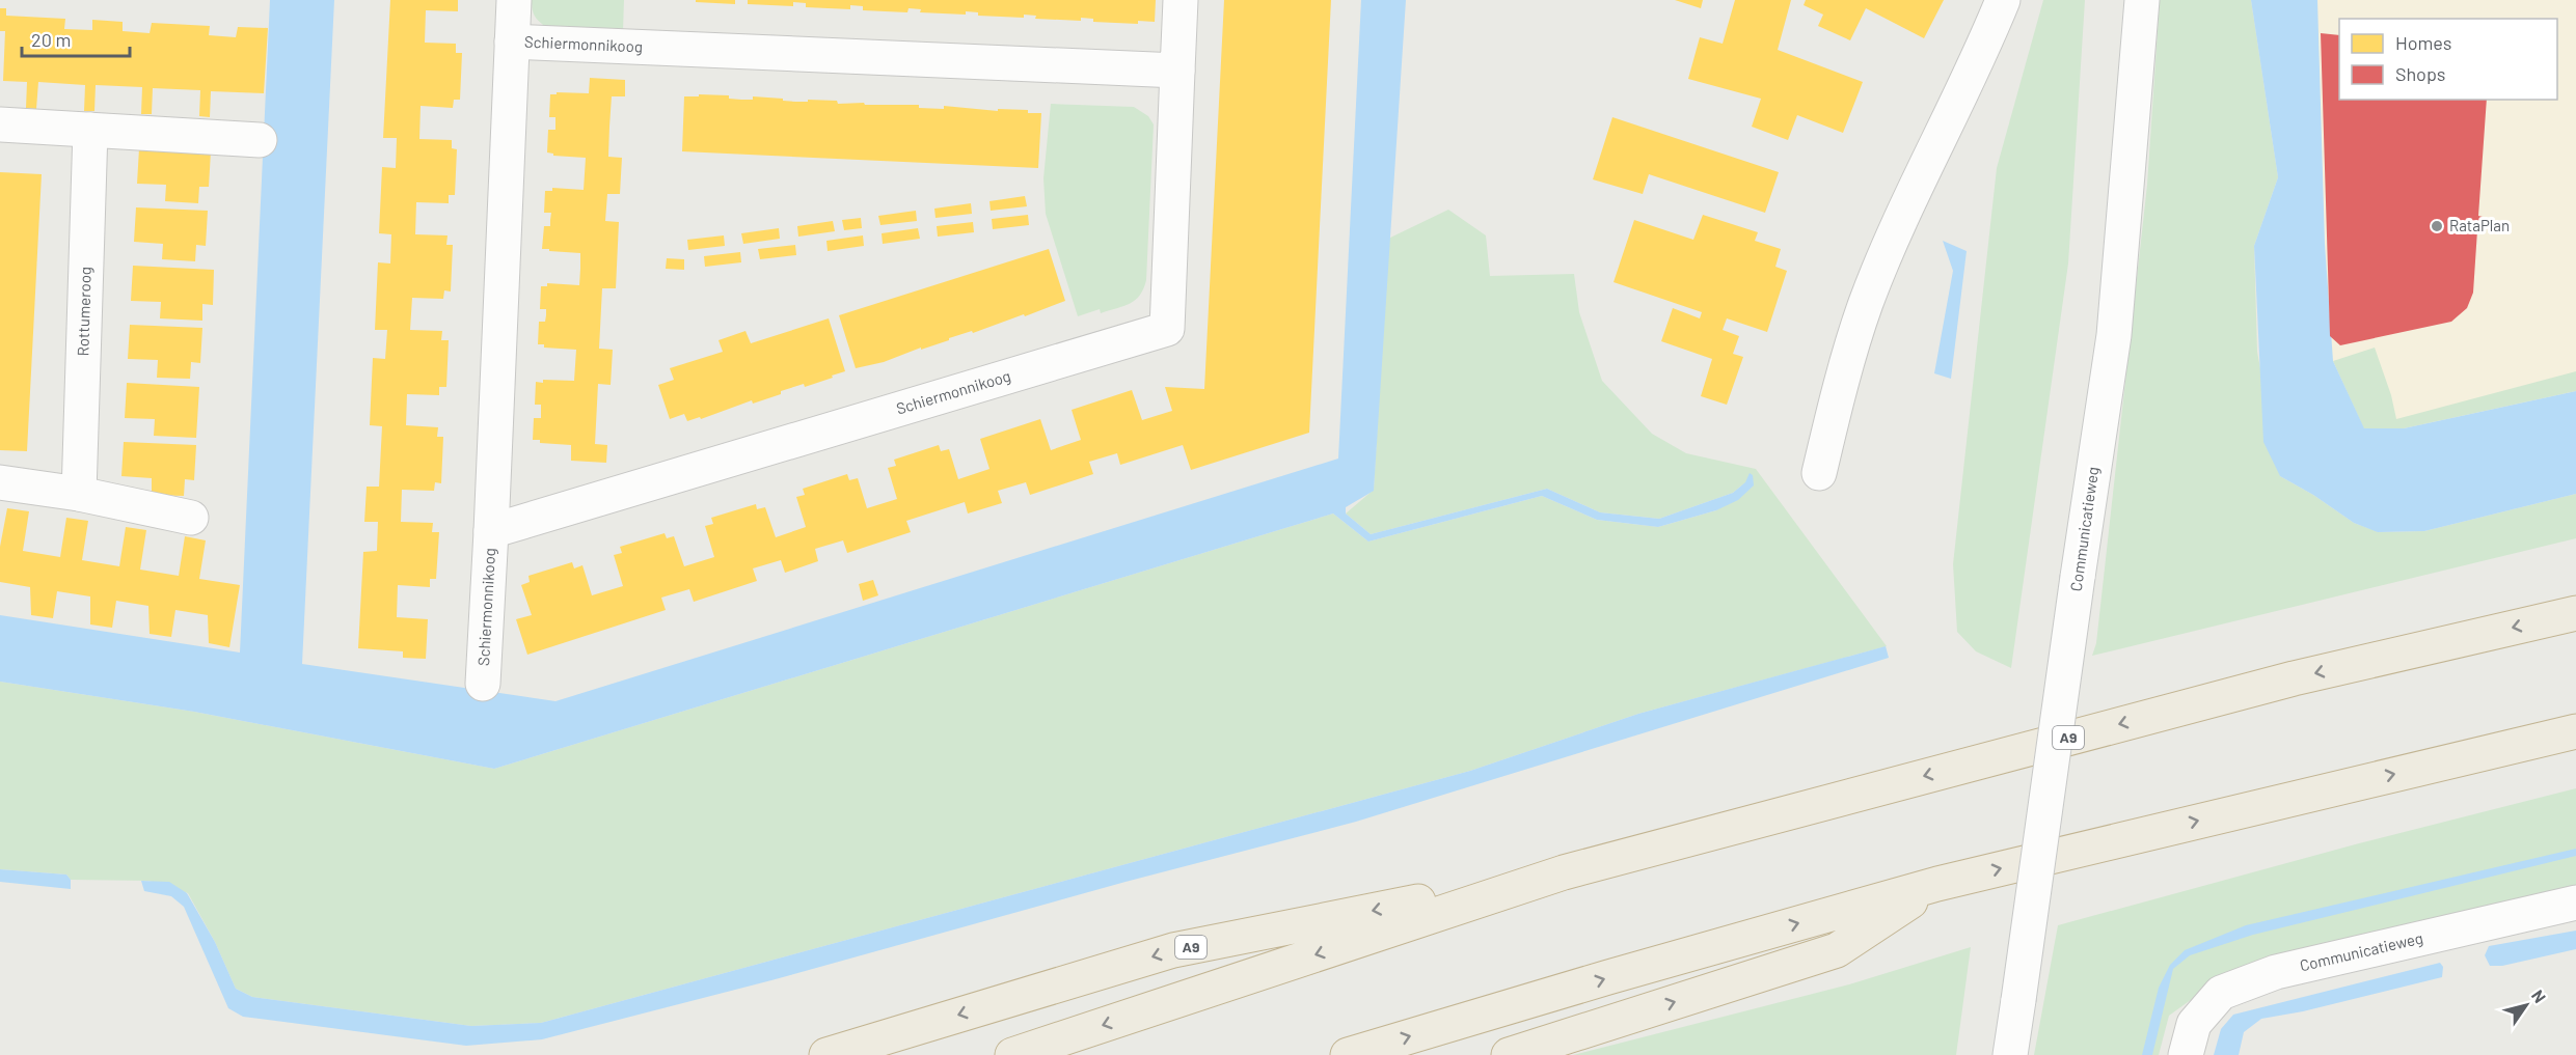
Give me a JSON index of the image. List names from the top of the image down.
{
  "streets": {
    "highway": ["A9"],
    "street": ["Schiermonnikoog", "Rottumeroog", "Communicatieweg"]
  },
  "places": ["RataPlan"],
  "legend": ["Homes", "Shops"],
  "scale_bar": "20 m",
  "north": "top right"
}
